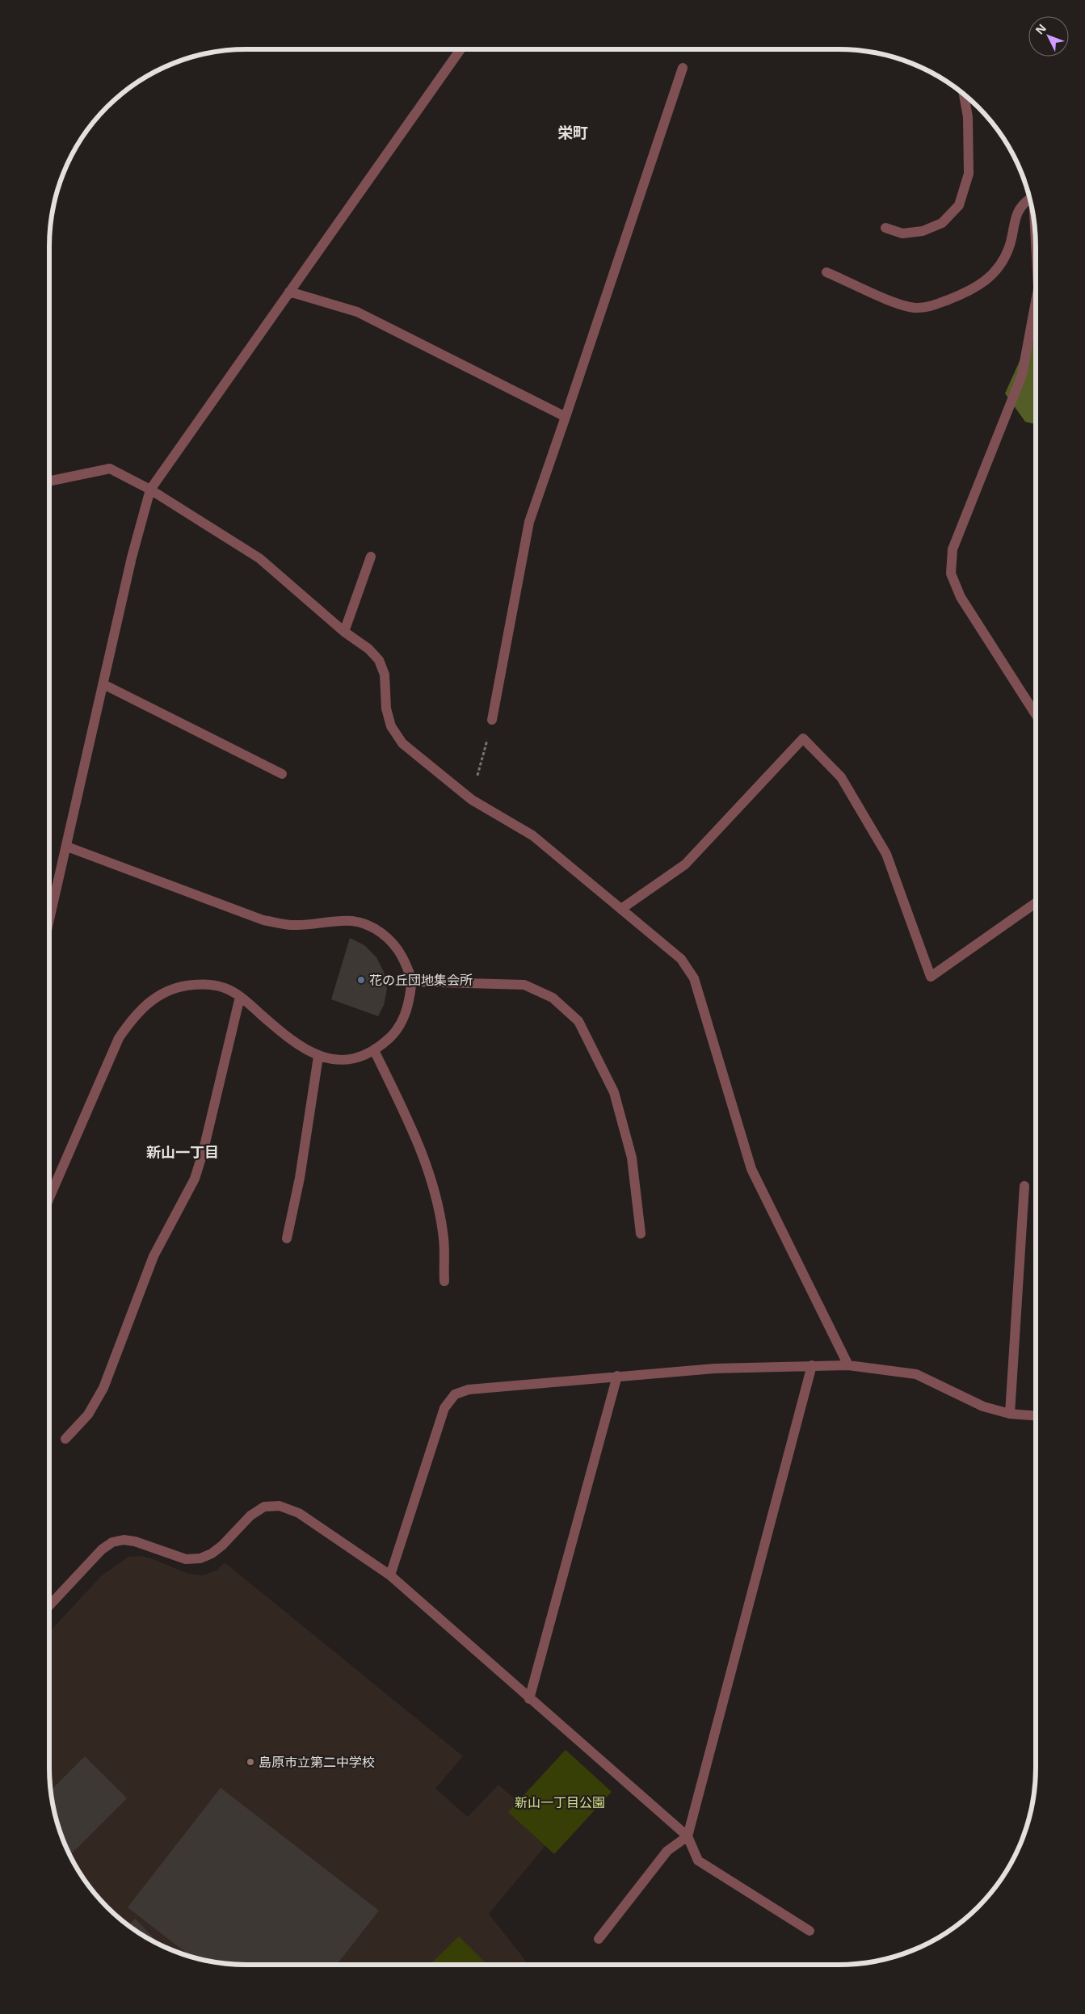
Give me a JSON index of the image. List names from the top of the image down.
{
  "districts": ["栄町", "新山一丁目"],
  "parks": ["新山一丁目公園"],
  "places": ["花の丘団地集会所", "島原市立第二中学校"],
  "north": "top left"
}
